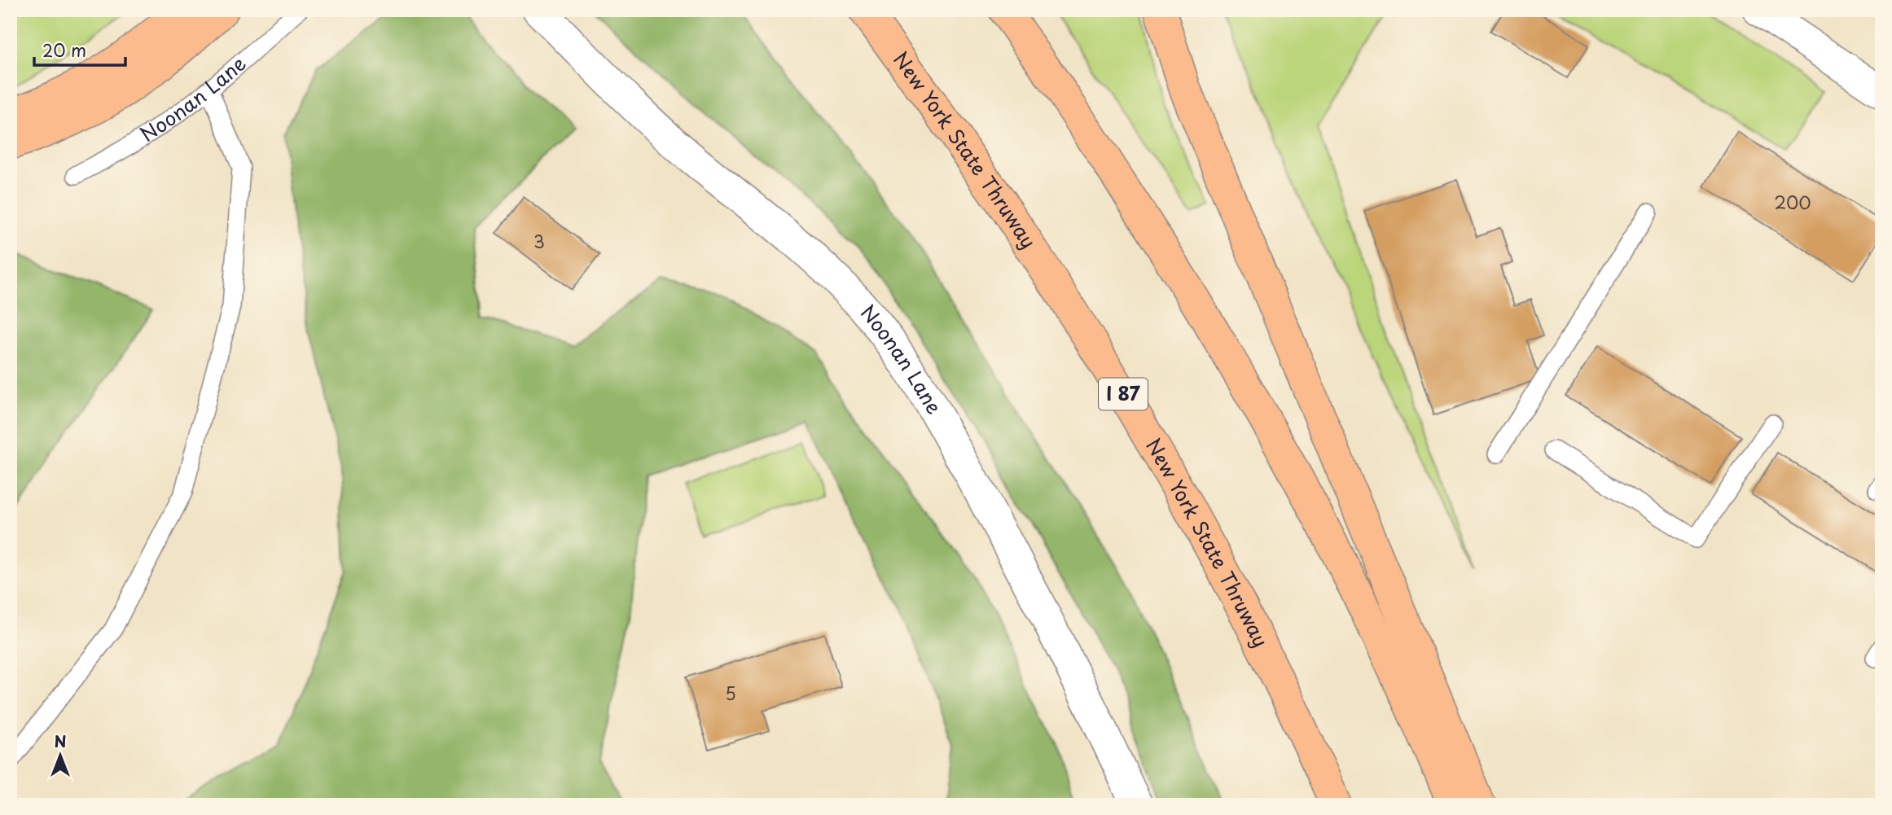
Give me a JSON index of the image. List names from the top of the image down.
{
  "streets": {
    "highway": ["New York State Thruway", "I 87"],
    "street": ["Noonan Lane"]
  },
  "house_numbers": ["200", "3", "5"],
  "scale_bar": "20 m",
  "north": "top"
}
